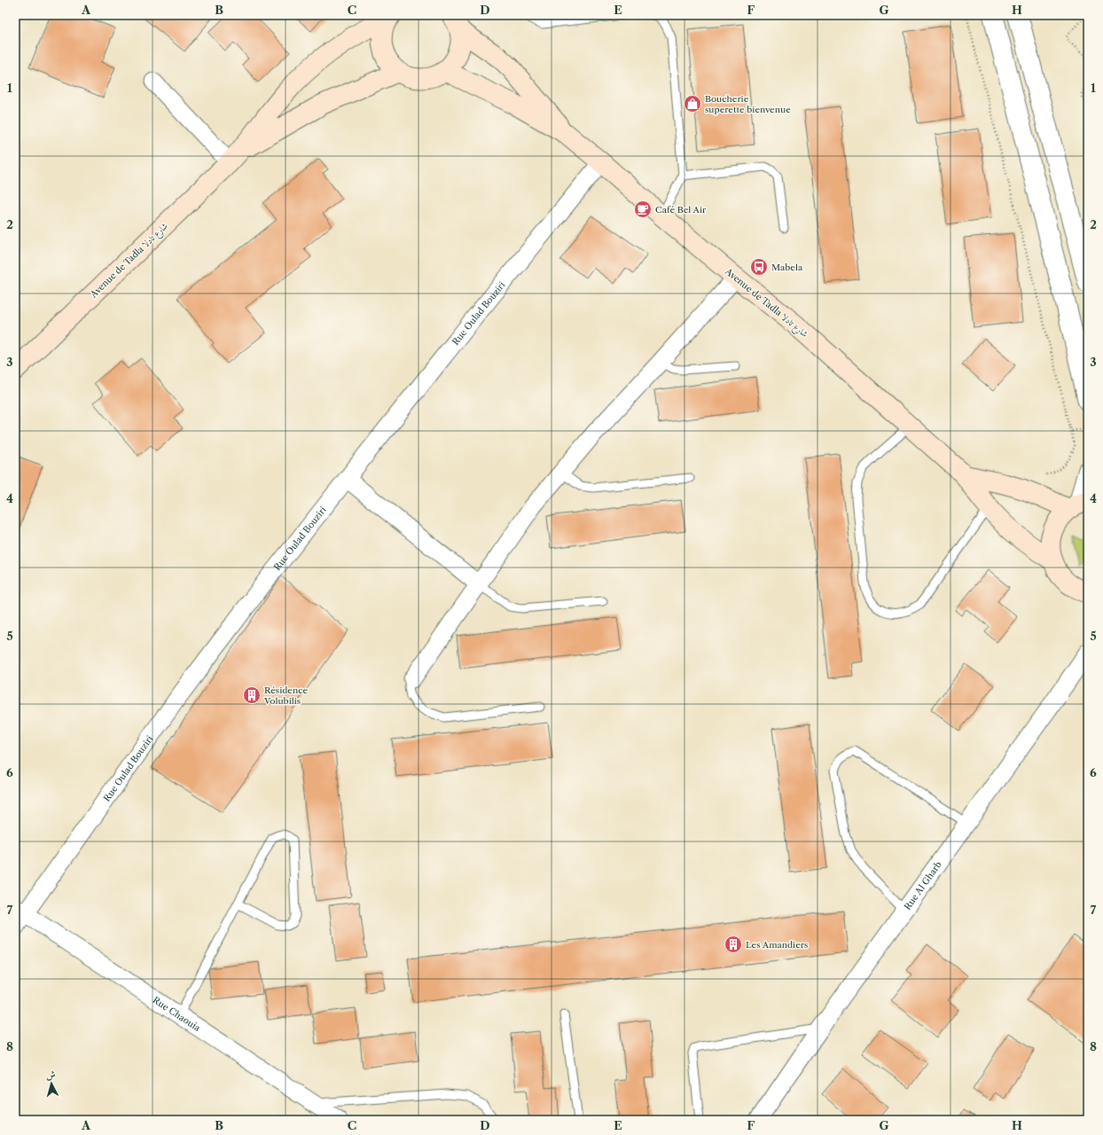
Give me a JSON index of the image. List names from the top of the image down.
{
  "streets": {
    "main road": ["Avenue de Tadla شارع تادلا"],
    "street": ["Rue Oulad Bouziri", "Rue Al Gharb", "Rue Chaouia"]
  },
  "crossings": [
    ["Avenue de Tadla شارع تادلا", "Rue Oulad Bouziri"],
    ["Rue Oulad Bouziri", "Rue Chaouia"]
  ],
  "places": {
    "shop": ["Boucherie superette bienvenue"],
    "cafe": ["Café Bel Air"],
    "bus stop": ["Mabela"],
    "building": ["Résidence Volubilis", "Les Amandiers"]
  },
  "north": "top",
  "grid": {
    "columns": [
      "A",
      "B",
      "C",
      "D",
      "E",
      "F",
      "G",
      "H"
    ],
    "rows": [
      "1",
      "2",
      "3",
      "4",
      "5",
      "6",
      "7",
      "8"
    ]
  }
}
